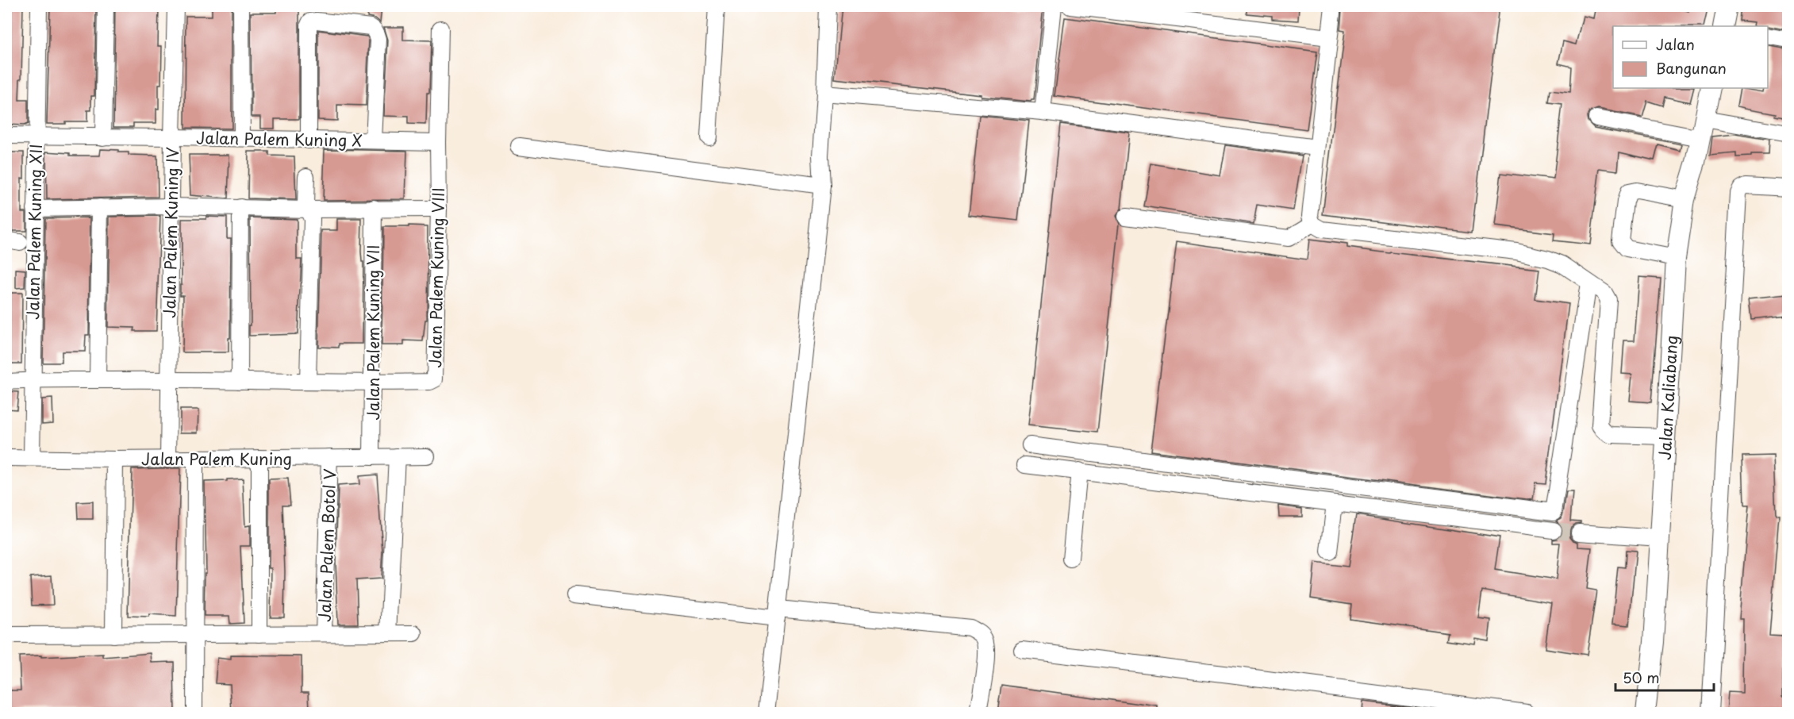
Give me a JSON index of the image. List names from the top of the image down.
{
  "streets": {
    "main road": ["Jalan Kaliabang"],
    "street": [
      "Jalan Palem Kuning X",
      "Jalan Palem Kuning XII",
      "Jalan Palem Kuning IV",
      "Jalan Palem Kuning VIII",
      "Jalan Palem Kuning VII",
      "Jalan Palem Kuning",
      "Jalan Palem Botol V"
    ]
  },
  "crossings": [
    ["Jalan Palem Kuning X", "Jalan Palem Kuning XII"],
    ["Jalan Palem Kuning X", "Jalan Palem Kuning IV"],
    ["Jalan Palem Kuning X", "Jalan Palem Kuning VIII"],
    ["Jalan Palem Kuning XII", "Jalan Palem Kuning"],
    ["Jalan Palem Kuning IV", "Jalan Palem Kuning"],
    ["Jalan Palem Kuning VIII", "Jalan Palem Kuning VII"],
    ["Jalan Palem Kuning VII", "Jalan Palem Kuning"],
    ["Jalan Palem Kuning", "Jalan Palem Botol V"]
  ],
  "legend": ["Jalan", "Bangunan"],
  "scale_bar": "50 m"
}
